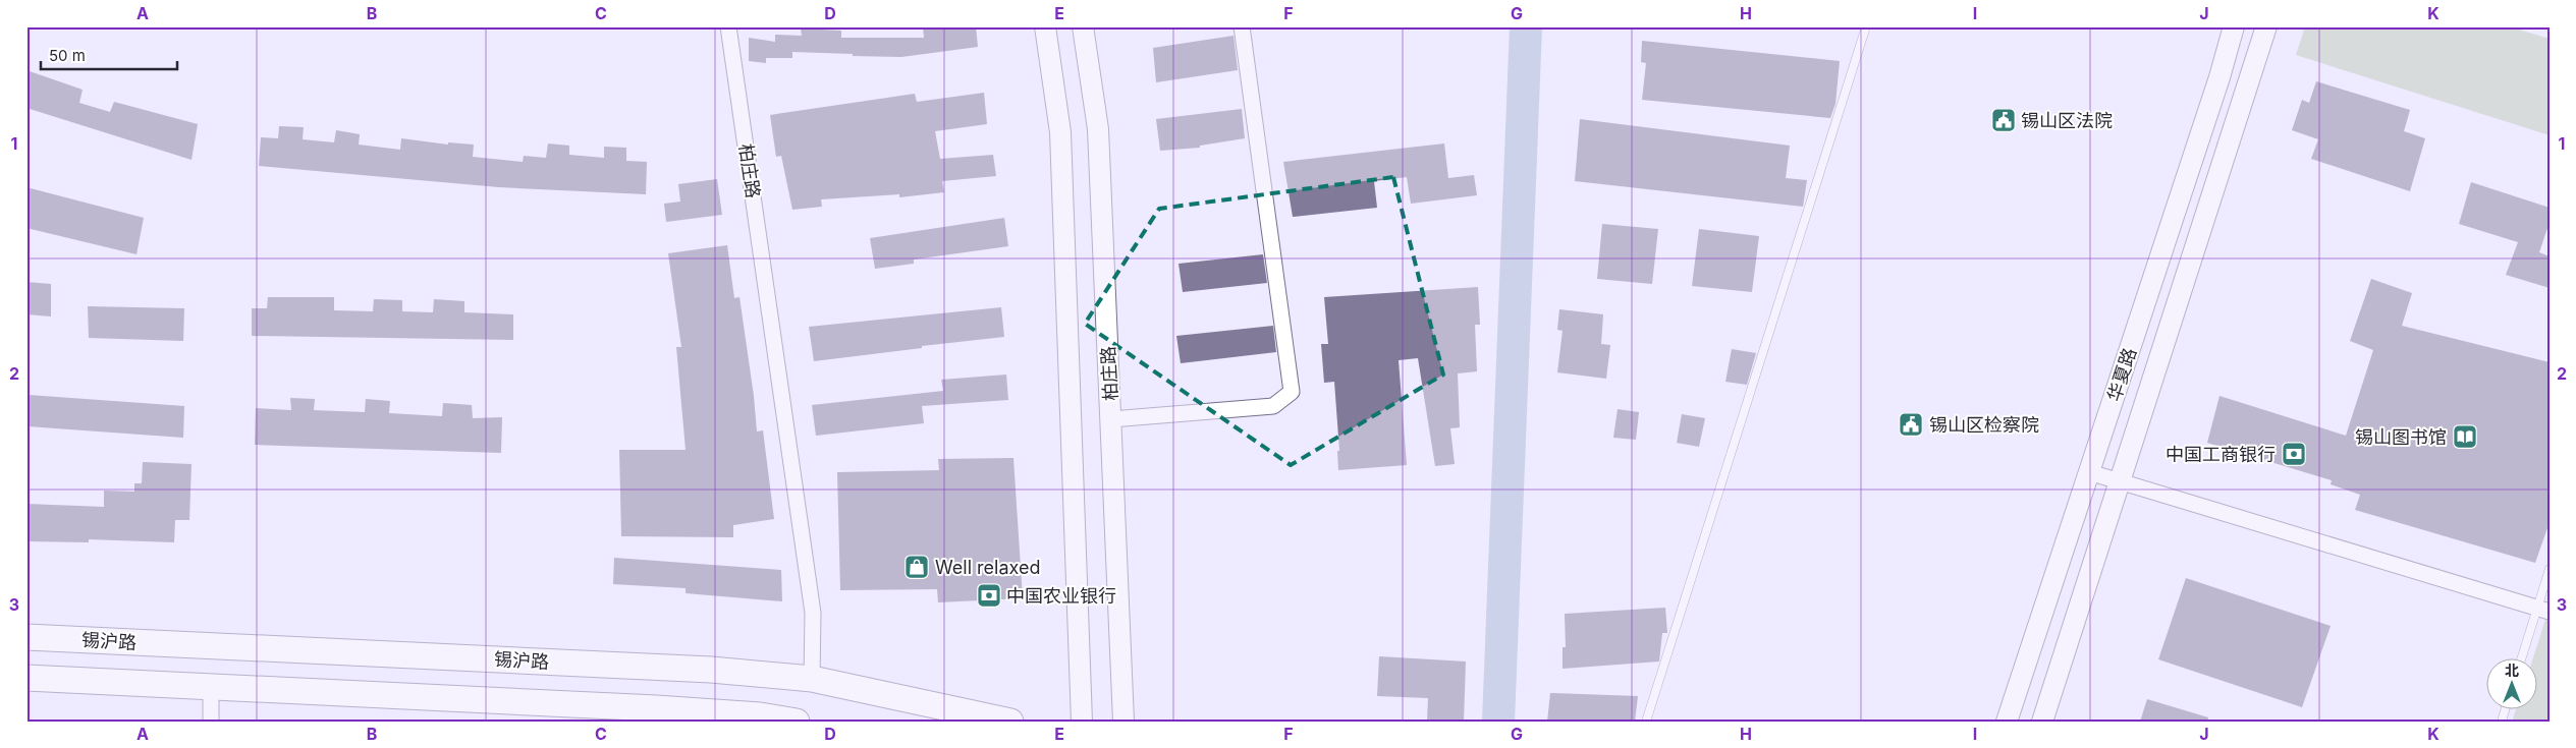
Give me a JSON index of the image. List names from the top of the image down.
{
  "streets": {
    "main road": ["锡沪路"],
    "street": ["柏庄路", "华夏路"]
  },
  "crossings": [
    ["柏庄路", "锡沪路"]
  ],
  "places": {
    "public building": ["锡山区法院", "锡山区检察院"],
    "library": ["锡山图书馆"],
    "bank": ["中国工商银行", "中国农业银行"],
    "shop": ["Well relaxed"]
  },
  "scale_bar": "50 m",
  "north": "top",
  "grid": {
    "columns": [
      "A",
      "B",
      "C",
      "D",
      "E",
      "F",
      "G",
      "H",
      "I",
      "J",
      "K"
    ],
    "rows": ["1", "2", "3"]
  }
}
